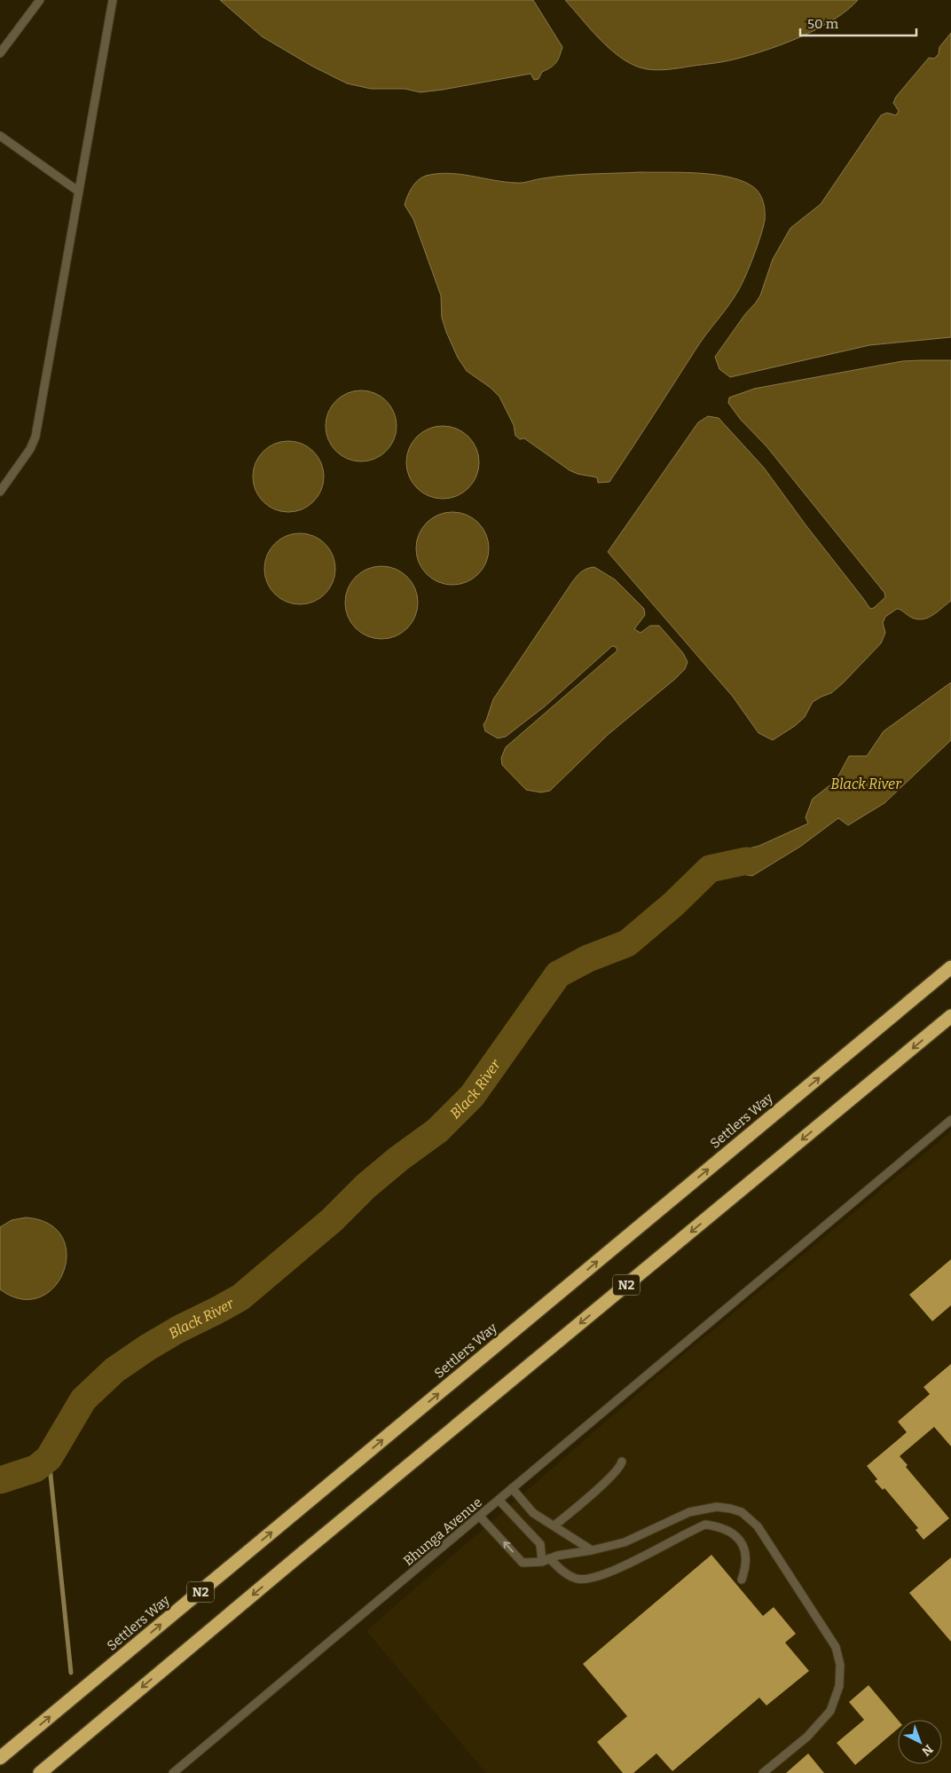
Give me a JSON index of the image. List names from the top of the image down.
{
  "streets": {
    "highway": ["Settlers Way", "N2"],
    "lane": ["Bhunga Avenue"]
  },
  "water": ["Black River"],
  "scale_bar": "50 m",
  "north": "bottom right"
}
